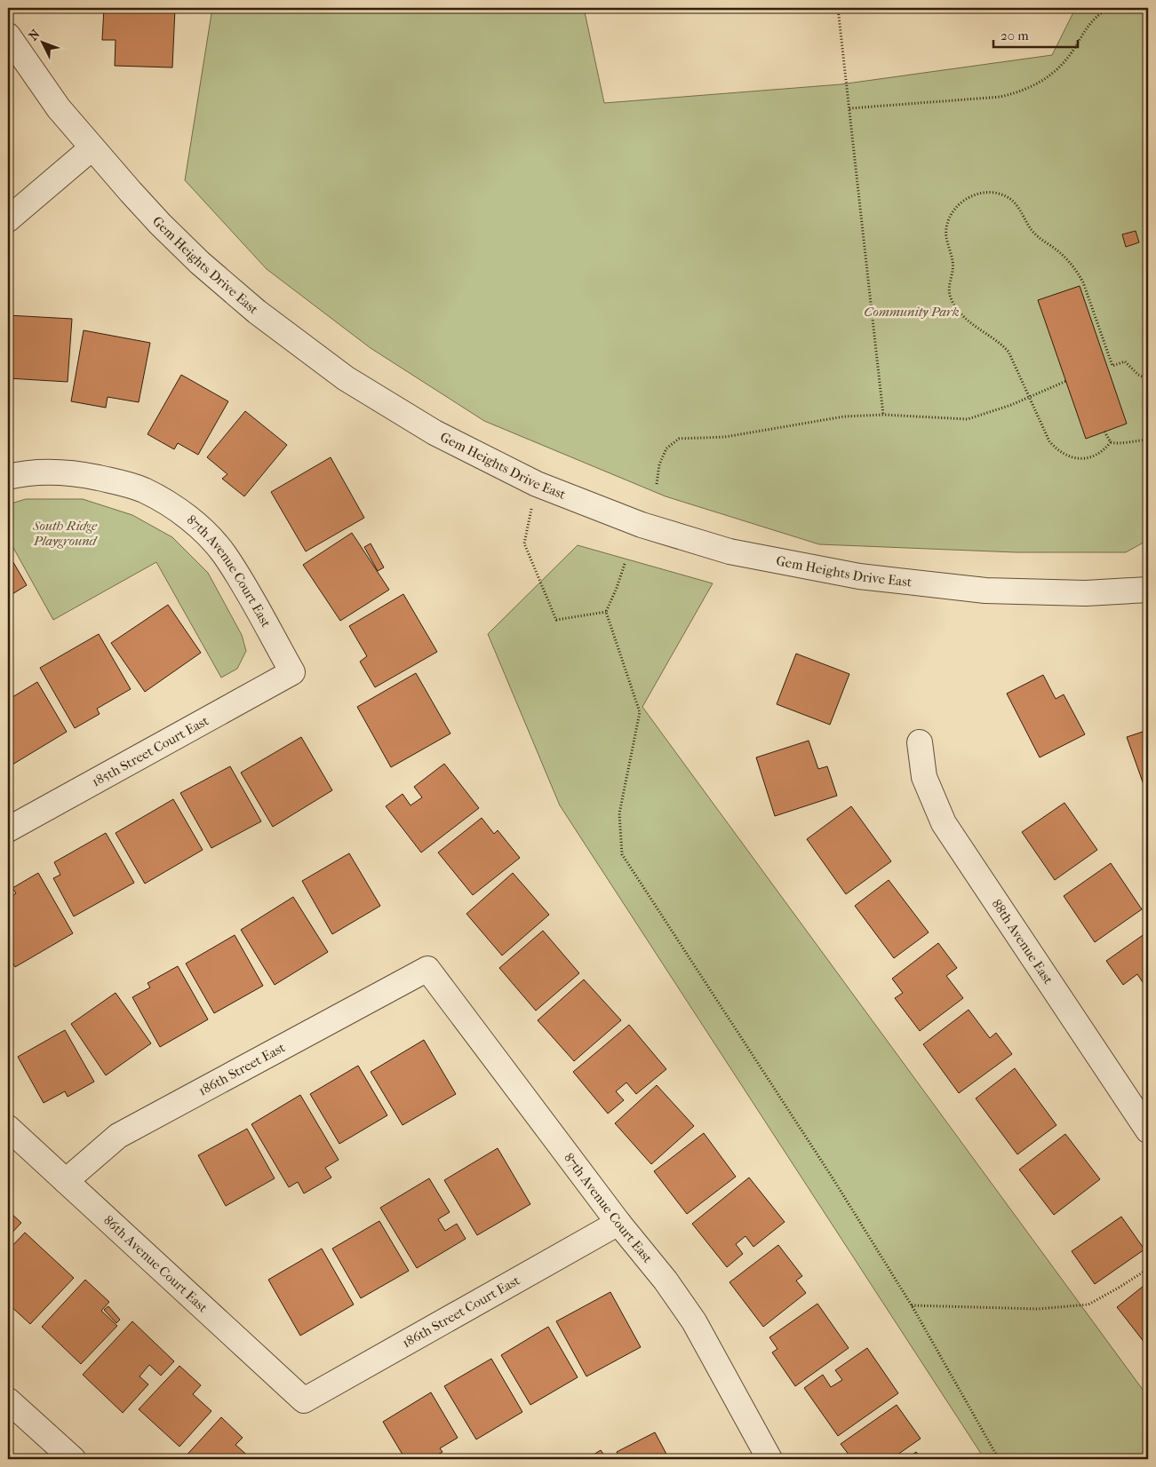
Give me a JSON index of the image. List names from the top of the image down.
{
  "streets": {
    "street": [
      "Gem Heights Drive East",
      "87th Avenue Court East",
      "185th Street Court East",
      "88th Avenue East",
      "186th Street East",
      "86th Avenue Court East",
      "186th Street Court East"
    ]
  },
  "crossings": [
    ["87th Avenue Court East", "185th Street Court East"],
    ["87th Avenue Court East", "186th Street East"],
    ["87th Avenue Court East", "186th Street Court East"],
    ["186th Street East", "86th Avenue Court East"],
    ["86th Avenue Court East", "186th Street Court East"]
  ],
  "parks": ["Community Park", "South Ridge Playground"],
  "scale_bar": "20 m",
  "north": "top left"
}
